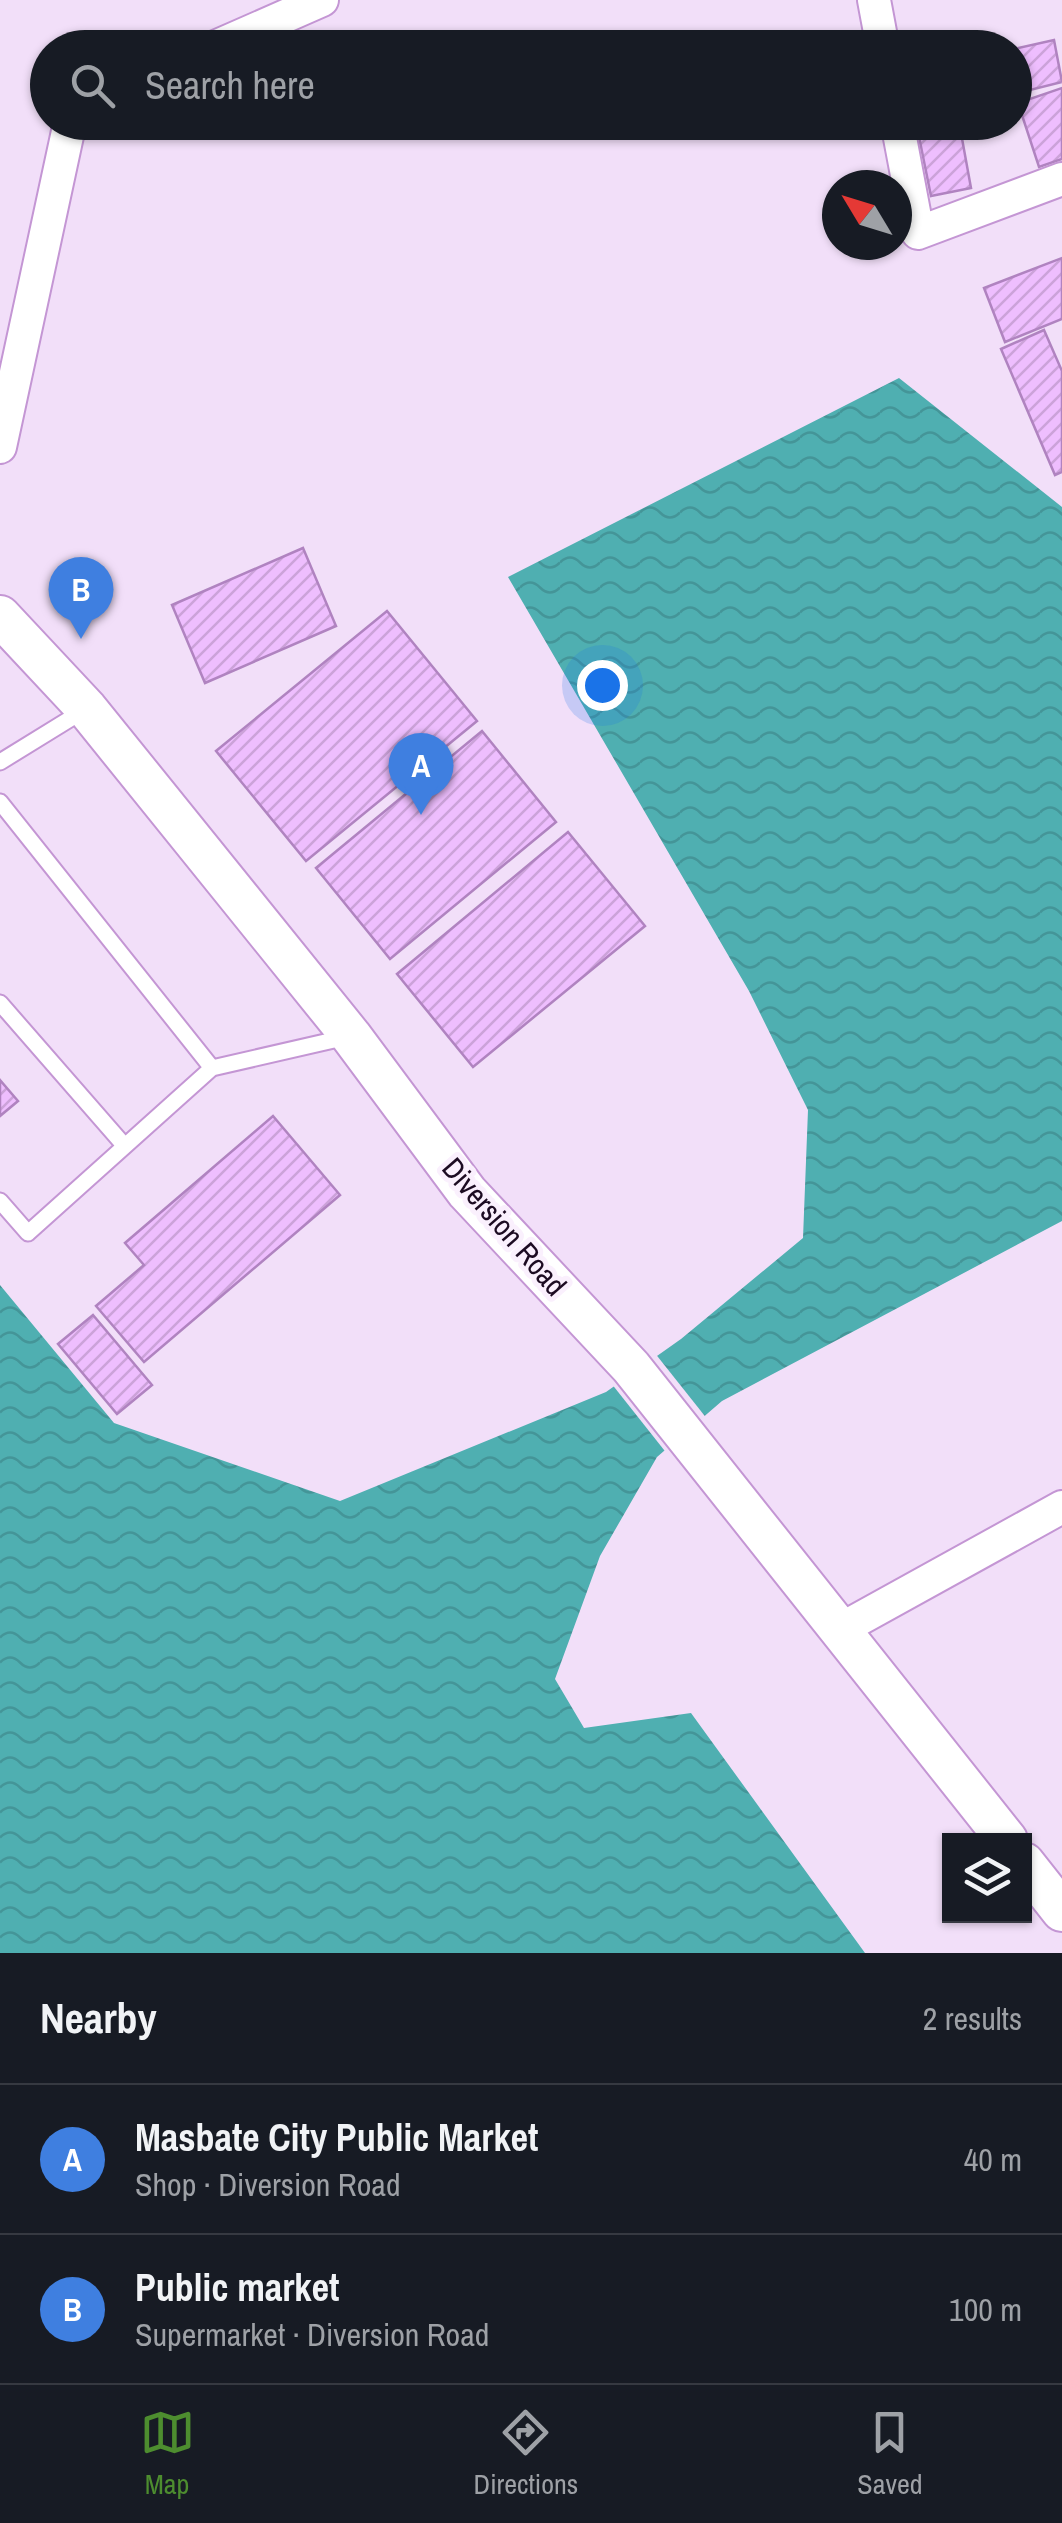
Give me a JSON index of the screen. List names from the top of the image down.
{
  "streets": {
    "street": ["Diversion Road"]
  },
  "north": "top left",
  "page": {
    "search": "Search here",
    "pins": ["B", "A"],
    "heading": ["Nearby", "2 results"],
    "list": [
      {
        "mark": "A",
        "name": "Masbate City Public Market",
        "note": "Shop · Diversion Road",
        "value": "40 m"
      },
      {
        "mark": "B",
        "name": "Public market",
        "note": "Supermarket · Diversion Road",
        "value": "100 m"
      }
    ],
    "nav": ["Map", "Directions", "Saved"]
  }
}
